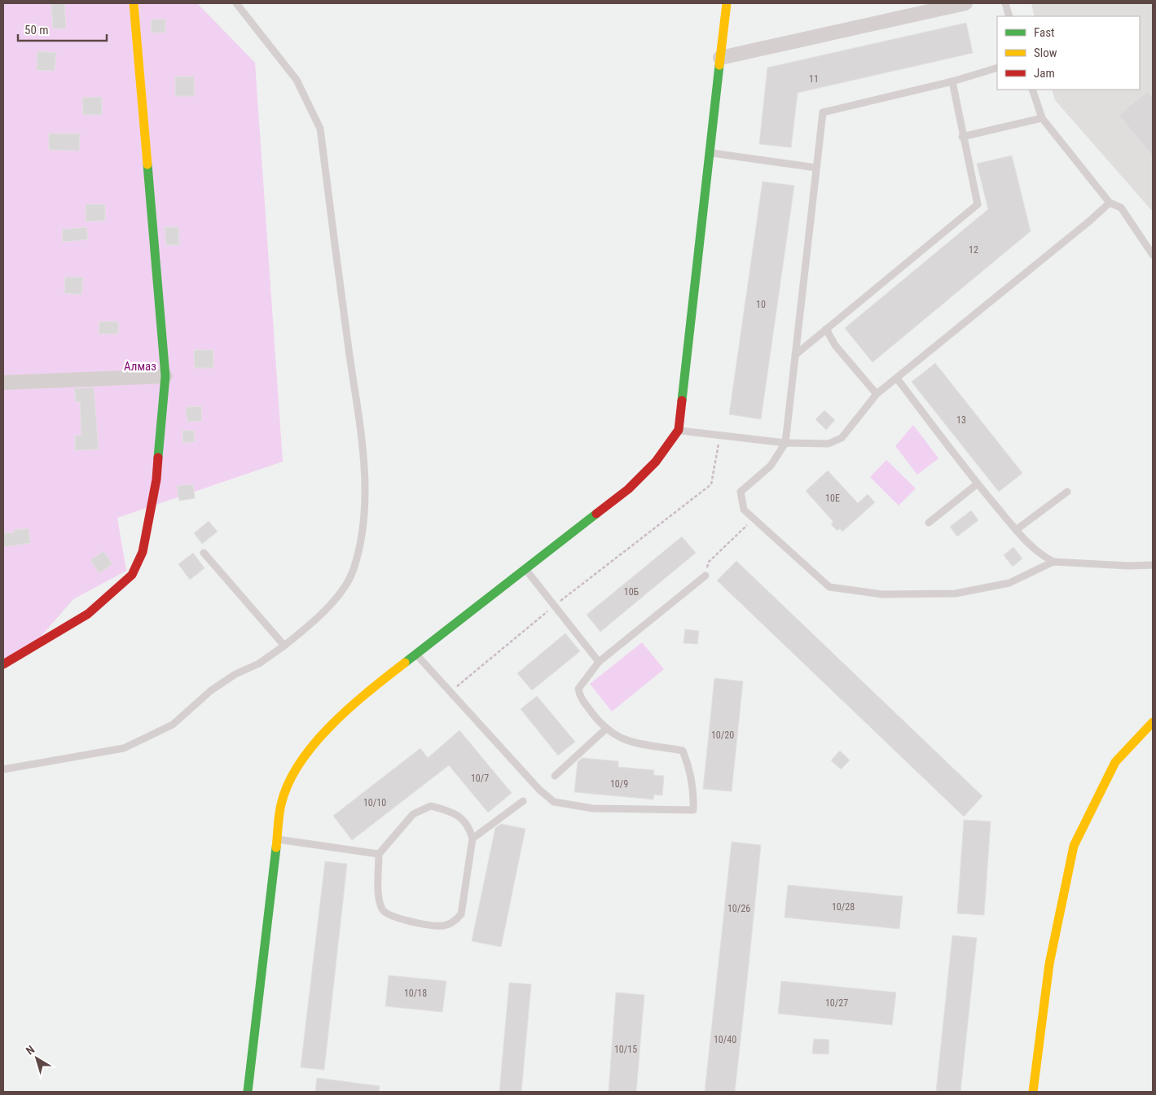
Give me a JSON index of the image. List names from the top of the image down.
{
  "parks": ["Алмаз"],
  "house_numbers": [
    "11",
    "12",
    "10",
    "13",
    "10Е",
    "10Б",
    "10/20",
    "10/7",
    "10/9",
    "10/10",
    "10/28",
    "10/26",
    "10/18",
    "10/27",
    "10/40",
    "10/15"
  ],
  "legend": ["Fast", "Slow", "Jam"],
  "scale_bar": "50 m",
  "north": "top left"
}
